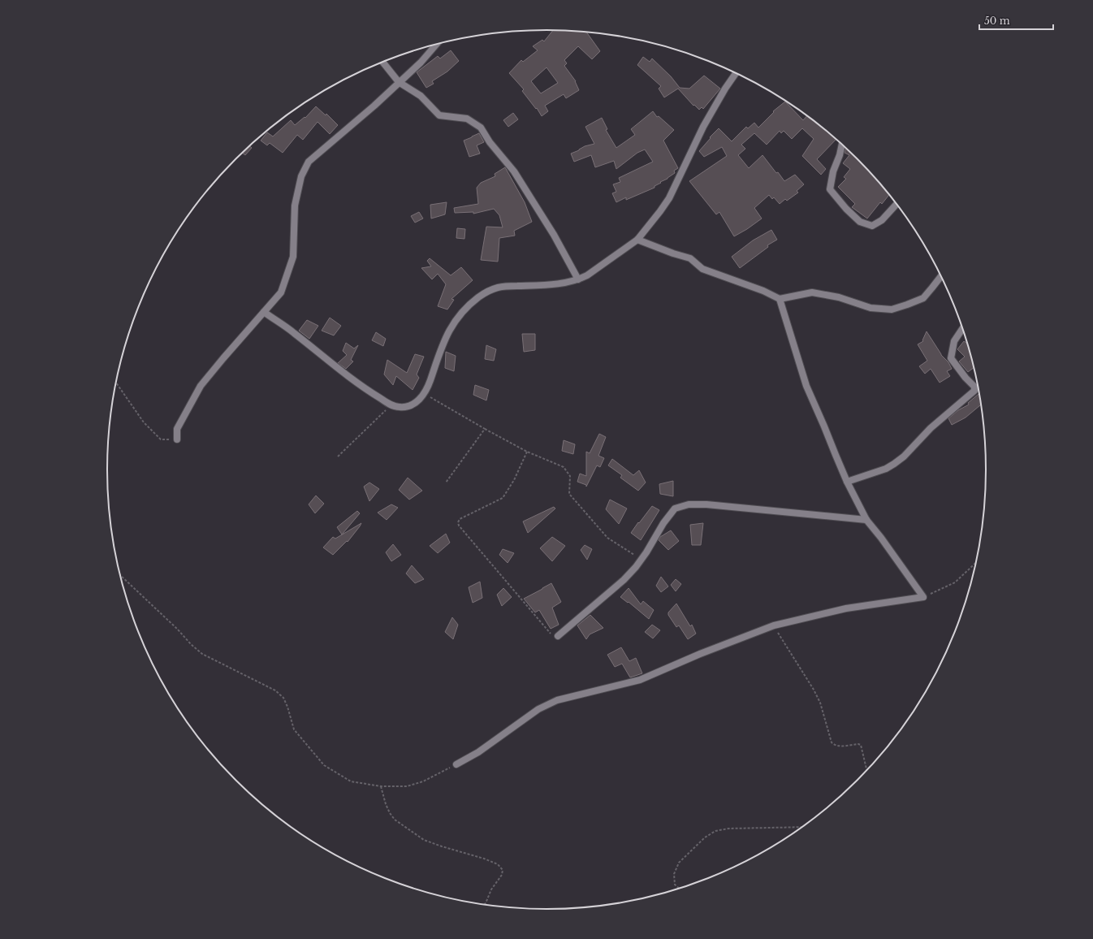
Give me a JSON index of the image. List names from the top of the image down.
{
  "scale_bar": "50 m"
}
